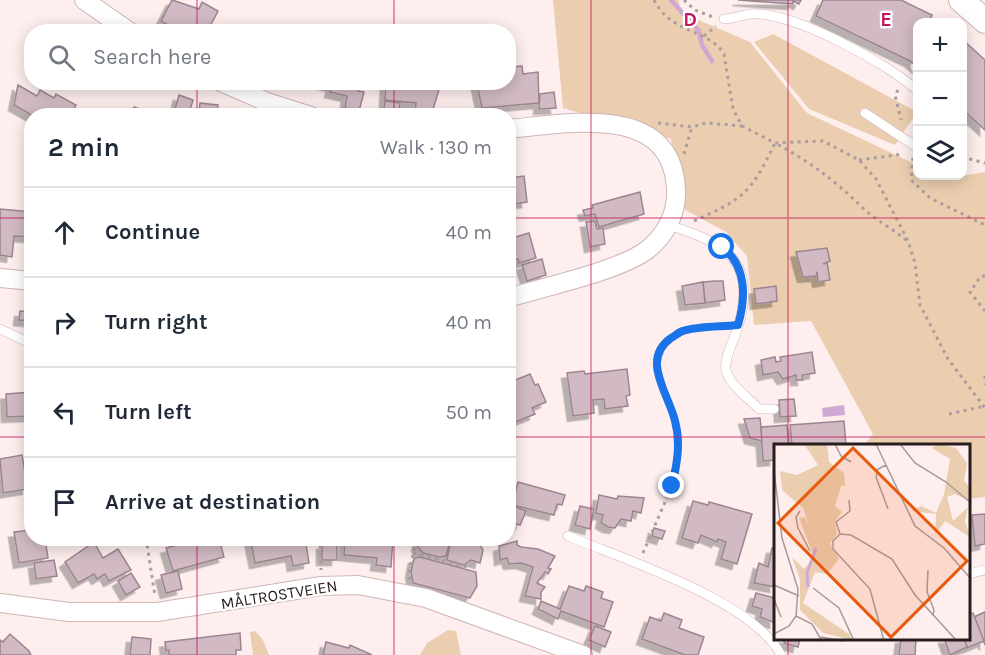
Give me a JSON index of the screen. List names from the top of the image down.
{
  "streets": {
    "street": ["MÅLTROSTVEIEN"]
  },
  "page": {
    "map_buttons": ["+", "−"],
    "search": "Search here",
    "heading": ["2 min", "Walk · 130 m"],
    "list": [
      ["Continue", "40 m"],
      ["Turn right", "40 m"],
      ["Turn left", "50 m"],
      "Arrive at destination"
    ]
  },
  "grid": {
    "columns": ["D", "E"]
  }
}
